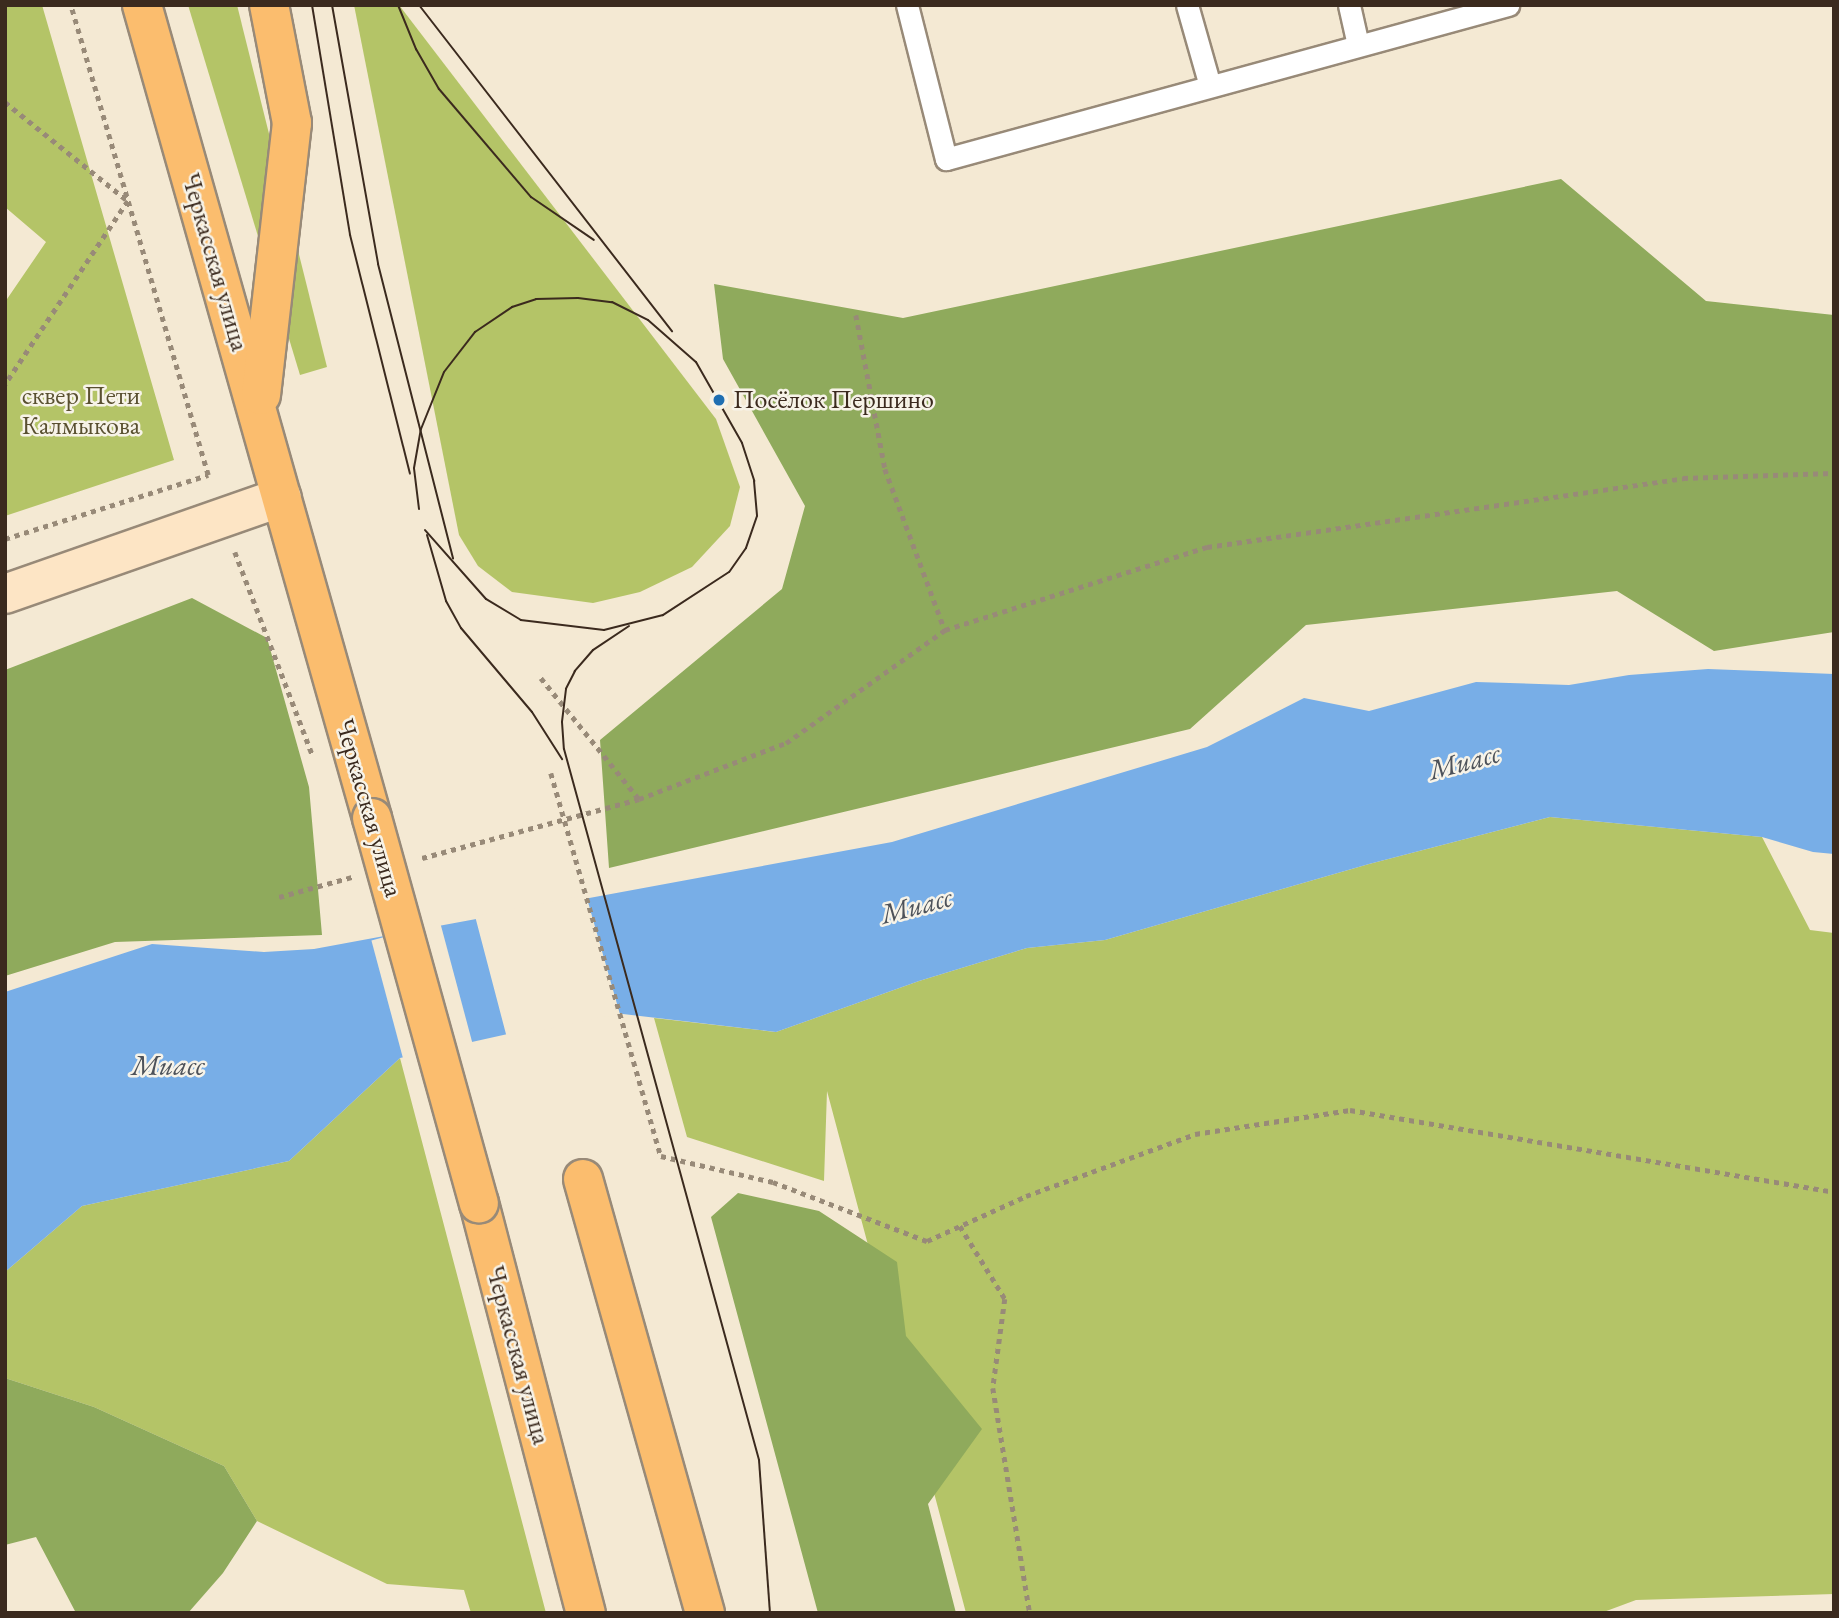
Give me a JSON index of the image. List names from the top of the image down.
{
  "streets": {
    "main road": ["Черкасская улица"]
  },
  "water": ["Миасс"],
  "parks": ["сквер Пети Калмыкова"],
  "places": ["Посёлок Першино"]
}
